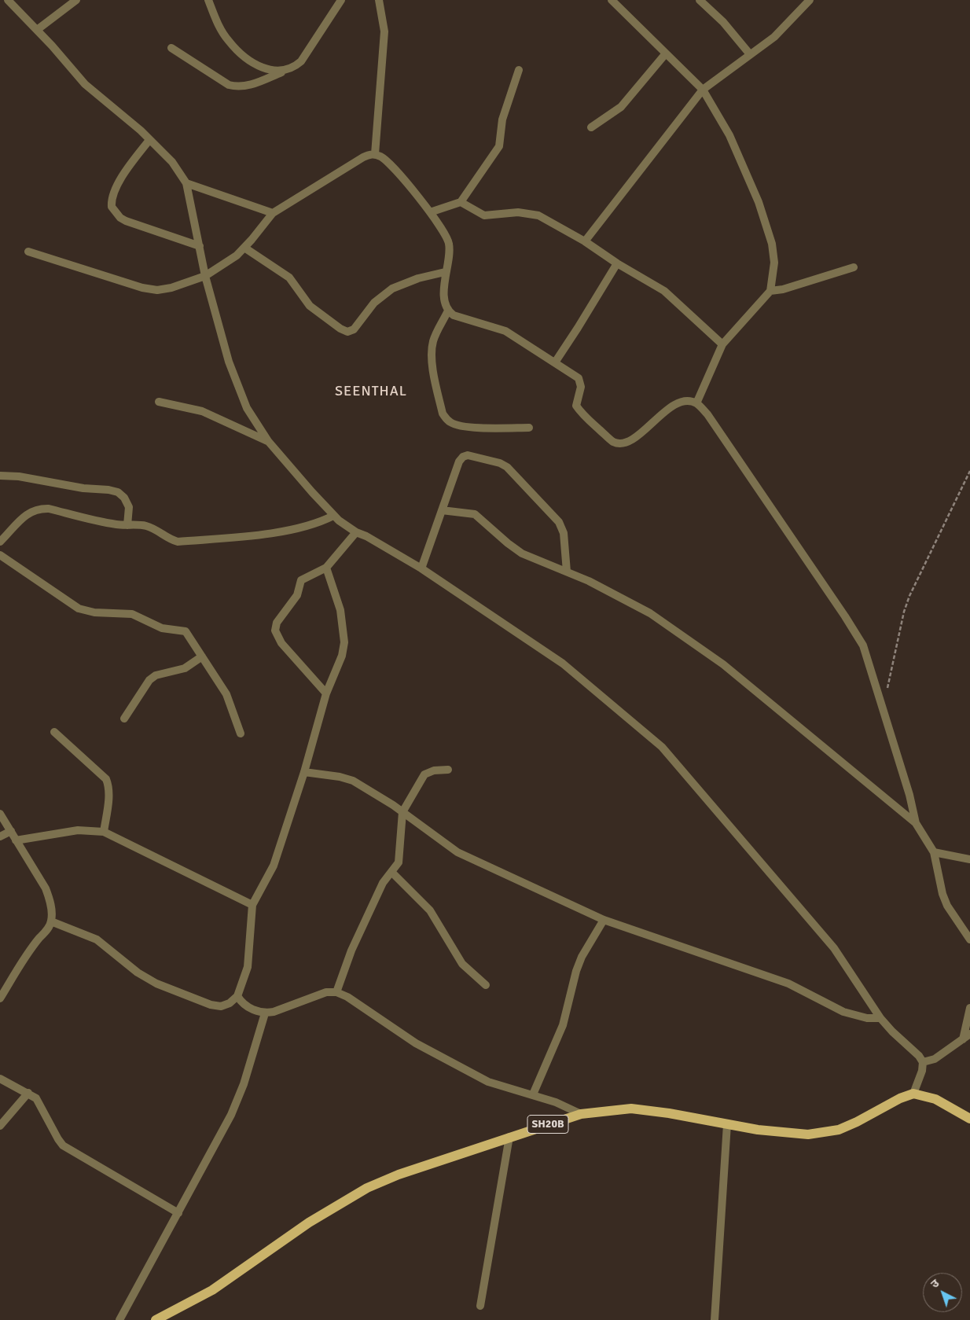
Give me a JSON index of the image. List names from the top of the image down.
{
  "streets": {
    "main road": ["SH20B"]
  },
  "districts": ["SEENTHAL"],
  "north": "top left"
}
